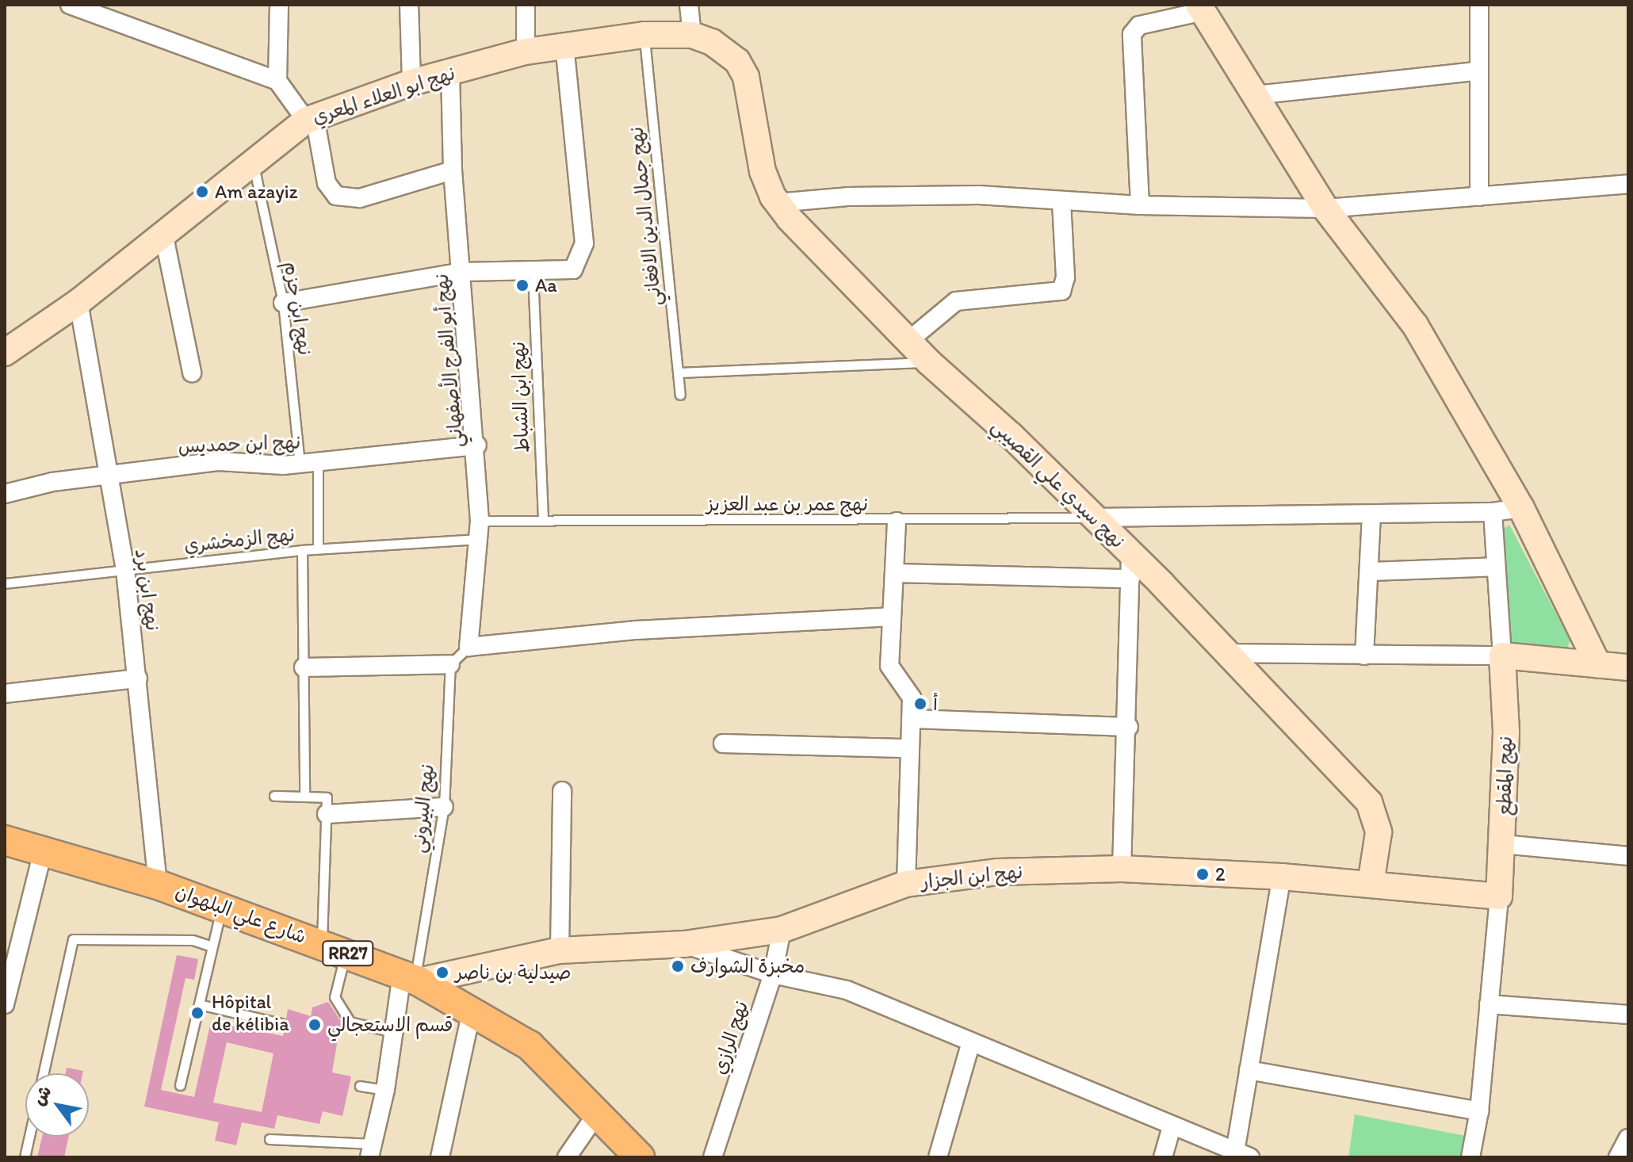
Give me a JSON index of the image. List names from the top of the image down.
{
  "streets": {
    "main road": ["شارع علي البلهوان", "RR27"],
    "street": [
      "نهج ابو العلاء المعري",
      "نهج أبو الفرج الأصفهاني",
      "نهج ابن حمديس",
      "نهج سيدي علي القصيبي",
      "نهج ابن برد",
      "نهج المقطع",
      "نهج ابن الجزار",
      "نهج الرازي"
    ],
    "lane": [
      "نهج جمال الدين الافغاني",
      "نهج ابن حزم",
      "نهج ابن الشباط",
      "نهج عمر بن عبد العزيز",
      "نهج الزمخشري",
      "نهج البيروني"
    ]
  },
  "crossings": [
    ["نهج ابو العلاء المعري", "نهج جمال الدين الافغاني"],
    ["نهج ابو العلاء المعري", "نهج ابن حزم"],
    ["نهج ابو العلاء المعري", "نهج أبو الفرج الأصفهاني"],
    ["نهج ابو العلاء المعري", "نهج سيدي علي القصيبي"],
    ["نهج ابو العلاء المعري", "نهج ابن برد"],
    ["نهج ابن حزم", "نهج ابن حمديس"],
    ["نهج ابن حزم", "نهج الزمخشري"],
    ["نهج أبو الفرج الأصفهاني", "نهج ابن حمديس"],
    ["نهج أبو الفرج الأصفهاني", "نهج عمر بن عبد العزيز"],
    ["نهج أبو الفرج الأصفهاني", "نهج الزمخشري"],
    ["نهج ابن الشباط", "نهج عمر بن عبد العزيز"],
    ["نهج ابن حمديس", "نهج ابن برد"],
    ["نهج سيدي علي القصيبي", "نهج عمر بن عبد العزيز"],
    ["نهج سيدي علي القصيبي", "نهج ابن الجزار"],
    ["نهج الزمخشري", "نهج ابن برد"],
    ["نهج ابن برد", "شارع علي البلهوان"],
    ["نهج المقطع", "نهج ابن الجزار"],
    ["نهج البيروني", "نهج ابن الجزار"],
    ["نهج البيروني", "شارع علي البلهوان"],
    ["نهج ابن الجزار", "شارع علي البلهوان"],
    ["نهج ابن الجزار", "نهج الرازي"]
  ],
  "places": [
    "Am azayiz",
    "Aa",
    "أ",
    "2",
    "مخبزة الشوارف",
    "صيدلية بن ناصر",
    "Hôpital de kélibia",
    "قسم الاستعجالي"
  ],
  "north": "top left"
}
